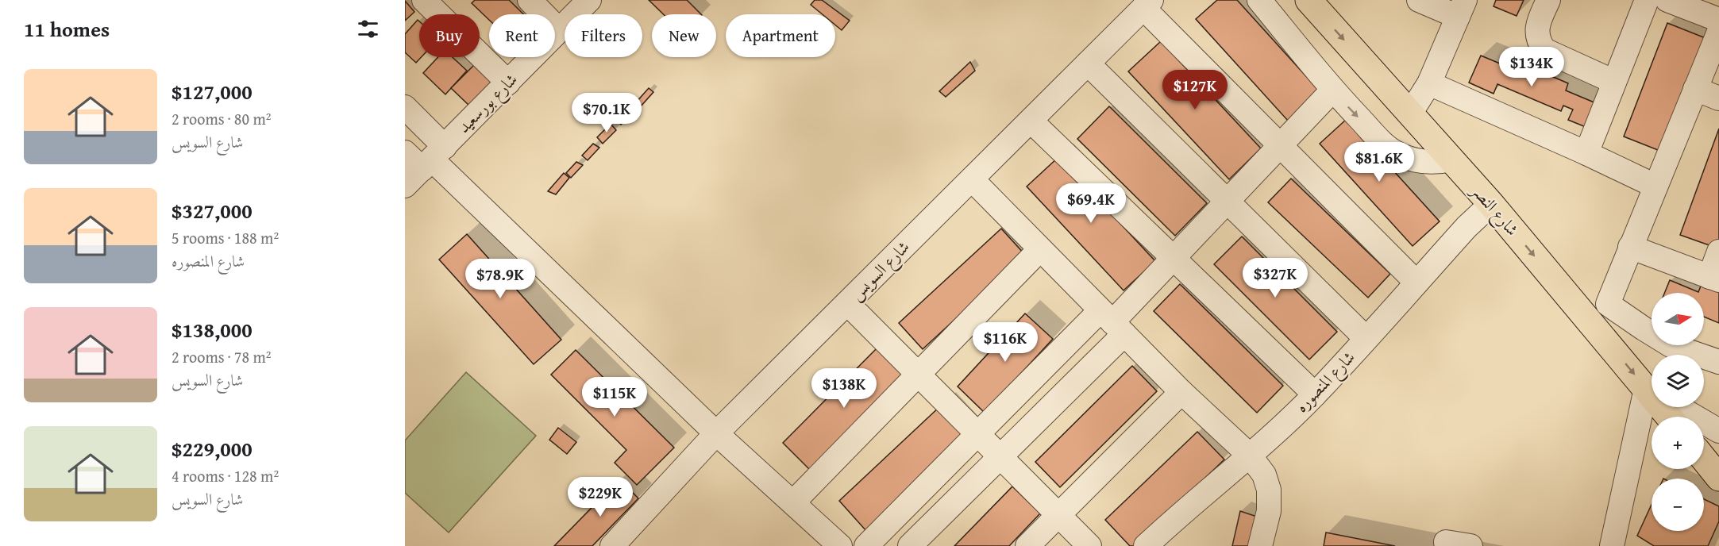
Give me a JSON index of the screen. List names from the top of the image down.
{
  "streets": {
    "main road": ["شارع النصر"],
    "street": ["شارع بورسعيد", "شارع السويس", "شارع المنصوره"]
  },
  "crossings": [
    ["شارع النصر", "شارع المنصوره"]
  ],
  "one_way": ["شارع النصر"],
  "north": "right",
  "page": {
    "heading": "11 homes",
    "chip": [
      "Buy",
      "Rent",
      "Filters",
      "New",
      "Apartment"
    ],
    "price": [
      "$134K",
      "$127K",
      "$70.1K",
      "$81.6K",
      "$69.4K",
      "$327K",
      "$78.9K",
      "$116K",
      "$138K",
      "$115K",
      "$229K"
    ],
    "list": [
      {
        "name": "$127,000",
        "note": "2 rooms · 80 m² · شارع السويس"
      },
      {
        "name": "$327,000",
        "note": "5 rooms · 188 m² · شارع المنصوره"
      },
      {
        "name": "$138,000",
        "note": "2 rooms · 78 m² · شارع السويس"
      },
      {
        "name": "$229,000",
        "note": "4 rooms · 128 m² · شارع السويس"
      }
    ],
    "map_buttons": ["+", "−"]
  }
}
